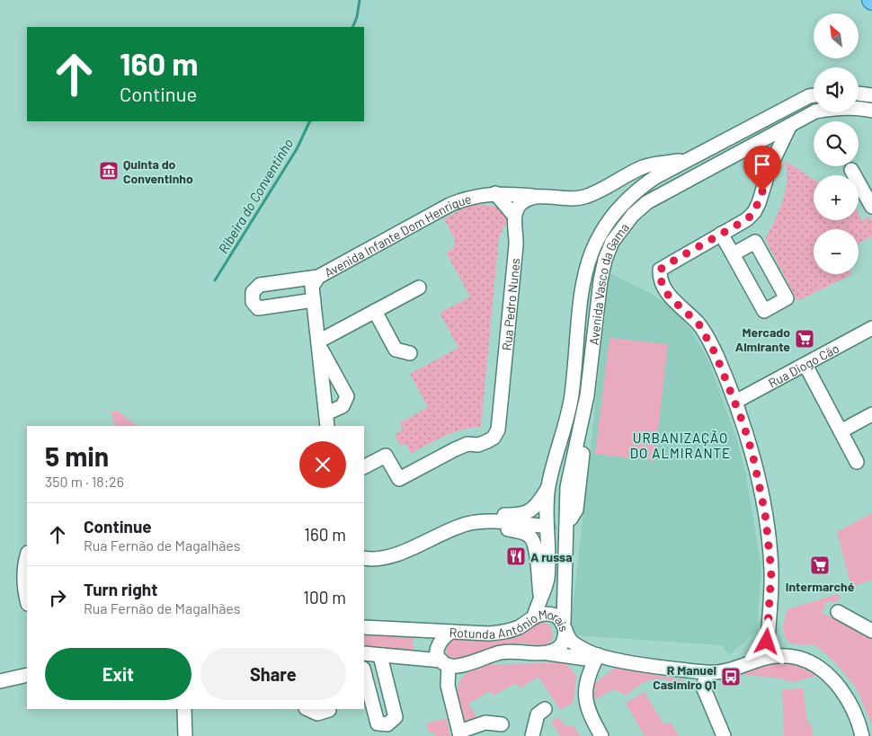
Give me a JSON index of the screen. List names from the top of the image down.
{
  "streets": {
    "street": [
      "Avenida Infante Dom Henrique",
      "Avenida Vasco da Gama",
      "Rua Pedro Nunes",
      "Rua Diogo Cão",
      "Rotunda António Morais"
    ]
  },
  "crossings": [
    ["Avenida Vasco da Gama", "Rotunda António Morais"]
  ],
  "districts": ["URBANIZAÇÃO DO ALMIRANTE"],
  "water": ["Ribeira do Conventinho"],
  "places": {
    "museum": ["Quinta do Conventinho"],
    "supermarket": ["Mercado Almirante", "Intermarché"],
    "restaurant": ["A russa"],
    "bus stop": ["R Manuel Casimiro Q1"]
  },
  "north": "top left",
  "page": {
    "map_buttons": ["+", "−"],
    "turn": ["160 m", "Continue"],
    "heading": ["5 min", "350 m · 18:26"],
    "list": [
      {
        "name": "Continue",
        "note": "Rua Fernão de Magalhães",
        "value": "160 m"
      },
      {
        "name": "Turn right",
        "note": "Rua Fernão de Magalhães",
        "value": "100 m"
      }
    ],
    "buttons": ["Exit", "Share"]
  }
}
